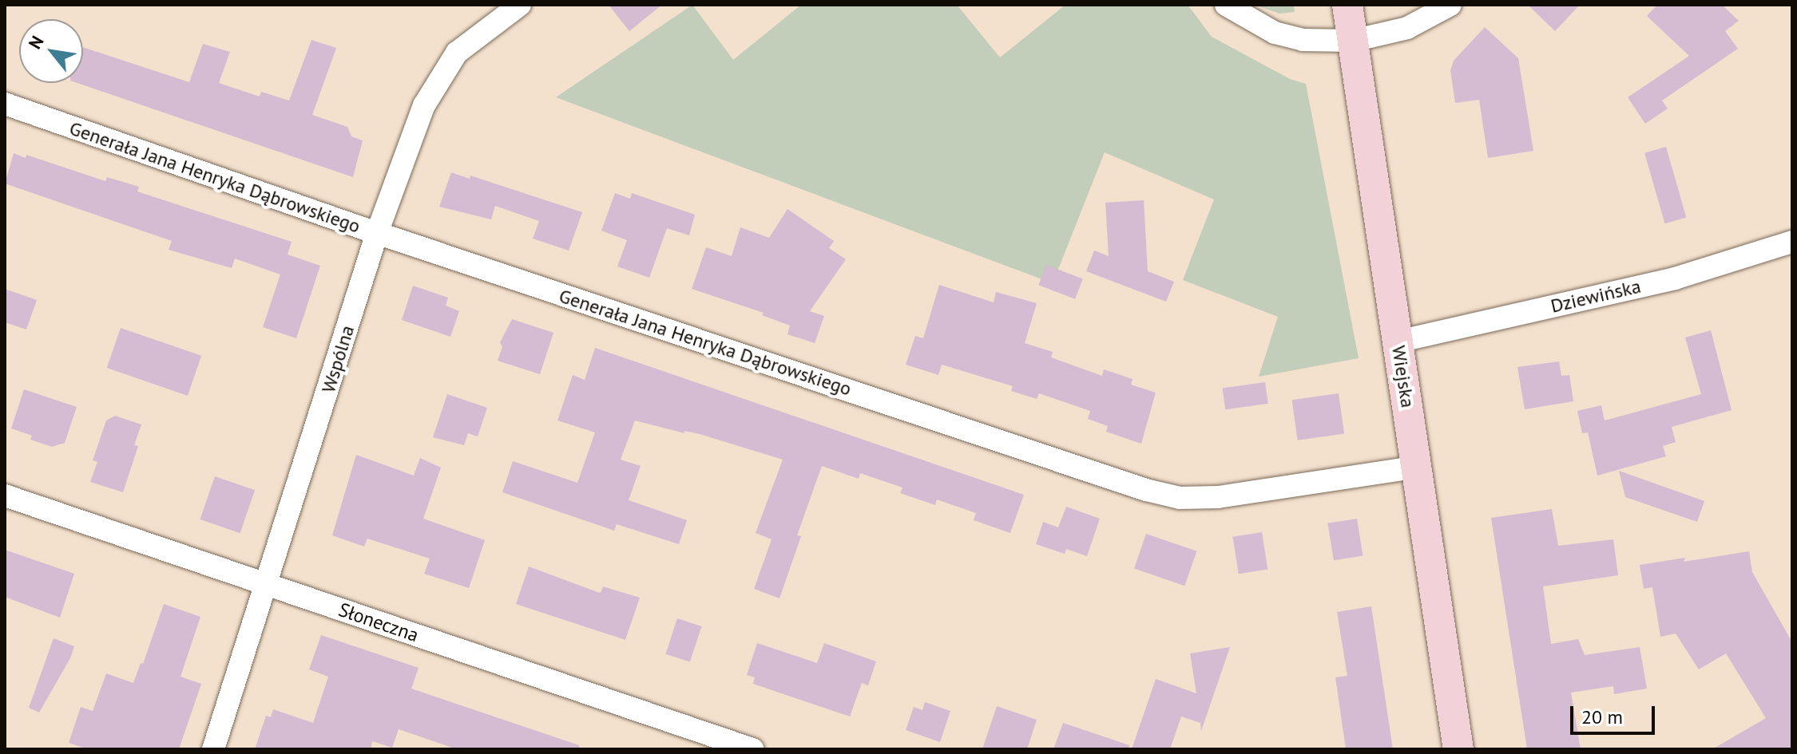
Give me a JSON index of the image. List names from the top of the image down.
{
  "streets": {
    "street": [
      "Generała Jana Henryka Dąbrowskiego",
      "Dziewińska",
      "Wspólna",
      "Wiejska",
      "Słoneczna"
    ]
  },
  "crossings": [
    ["Generała Jana Henryka Dąbrowskiego", "Wspólna"],
    ["Generała Jana Henryka Dąbrowskiego", "Wiejska"],
    ["Dziewińska", "Wiejska"],
    ["Wspólna", "Słoneczna"]
  ],
  "scale_bar": "20 m",
  "north": "top left"
}
